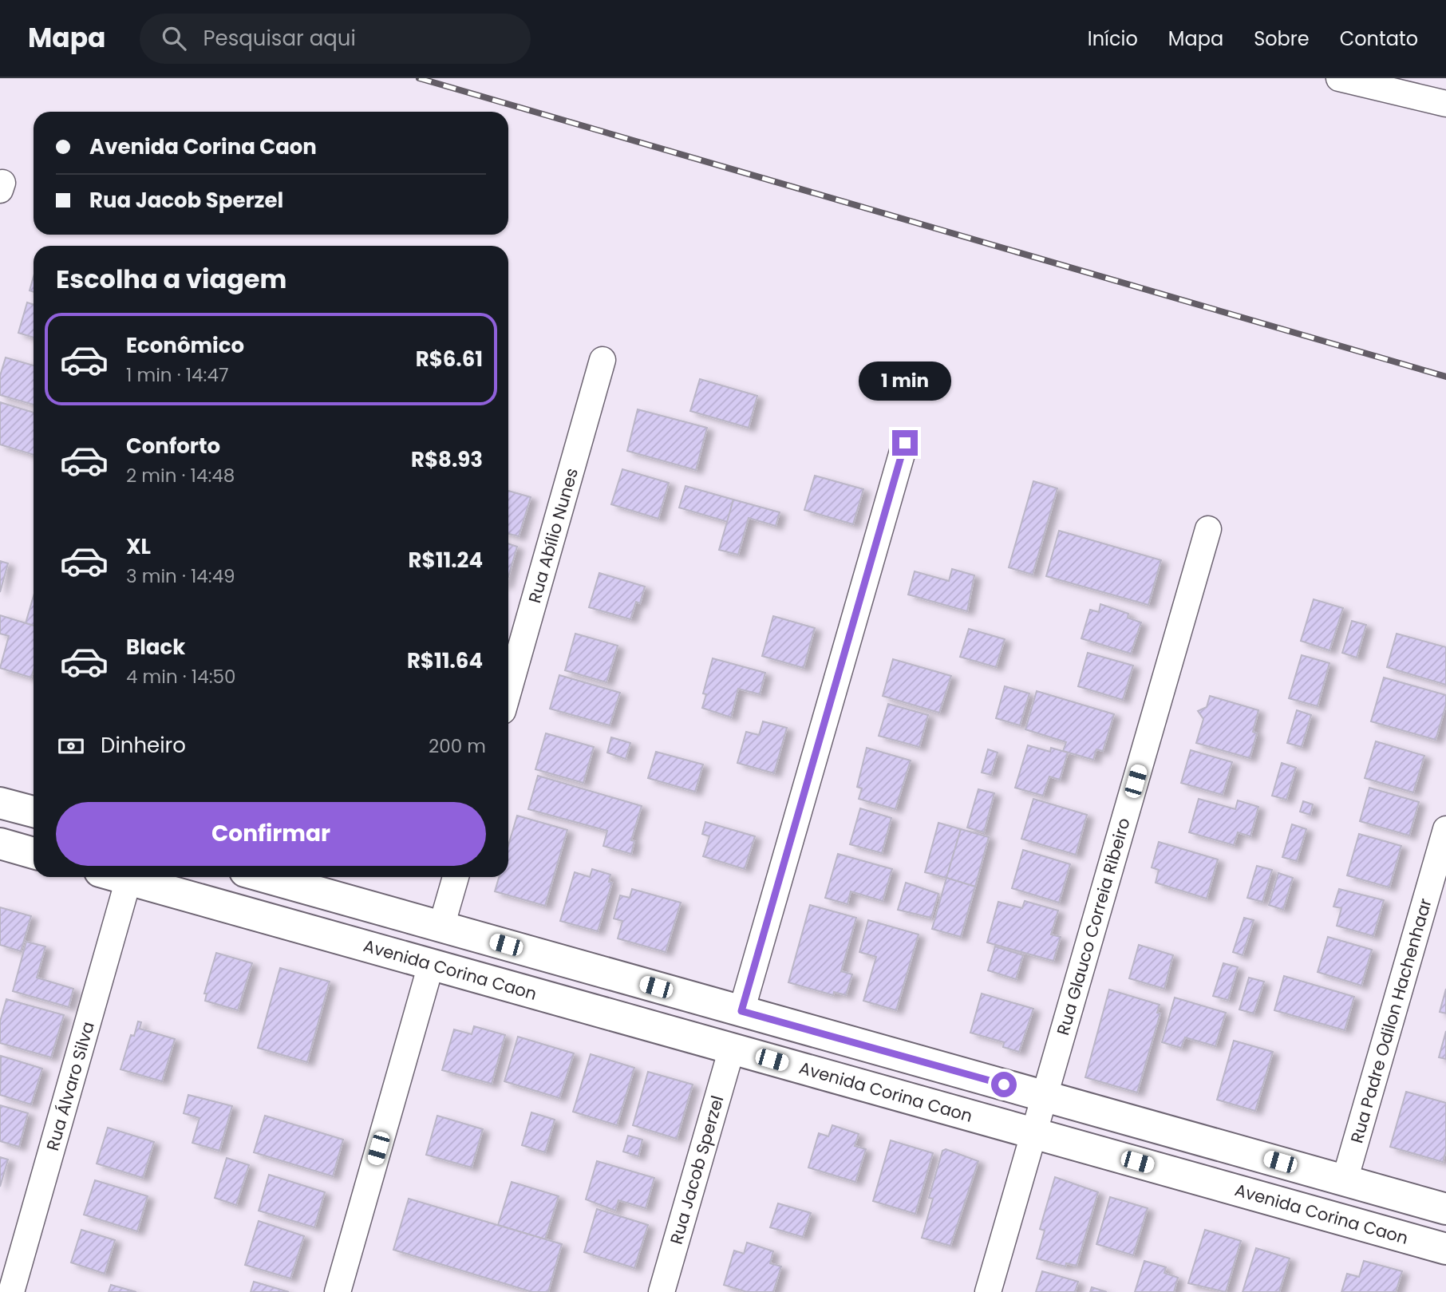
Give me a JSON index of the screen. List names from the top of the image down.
{
  "streets": {
    "main road": ["Avenida Corina Caon"],
    "street": [
      "Rua Abílio Nunes",
      "Rua Glauco Correia Ribeiro",
      "Rua Padre Odilon Hachenhaar",
      "Rua Álvaro Silva",
      "Rua Jacob Sperzel"
    ]
  },
  "crossings": [
    ["Rua Glauco Correia Ribeiro", "Avenida Corina Caon"],
    ["Avenida Corina Caon", "Rua Álvaro Silva"],
    ["Avenida Corina Caon", "Rua Jacob Sperzel"]
  ],
  "page": {
    "header": "Mapa",
    "search": "Pesquisar aqui",
    "nav": [
      "Início",
      "Mapa",
      "Sobre",
      "Contato"
    ],
    "banner": ["Avenida Corina Caon", "Rua Jacob Sperzel"],
    "heading": "Escolha a viagem",
    "list": [
      {
        "name": "Econômico",
        "note": "1 min · 14:47",
        "value": "R$6.61"
      },
      {
        "name": "Conforto",
        "note": "2 min · 14:48",
        "value": "R$8.93"
      },
      {
        "name": "XL",
        "note": "3 min · 14:49",
        "value": "R$11.24"
      },
      {
        "name": "Black",
        "note": "4 min · 14:50",
        "value": "R$11.64"
      }
    ],
    "bubble": "1 min",
    "pay": ["Dinheiro", "200 m"],
    "buttons": "Confirmar"
  }
}
